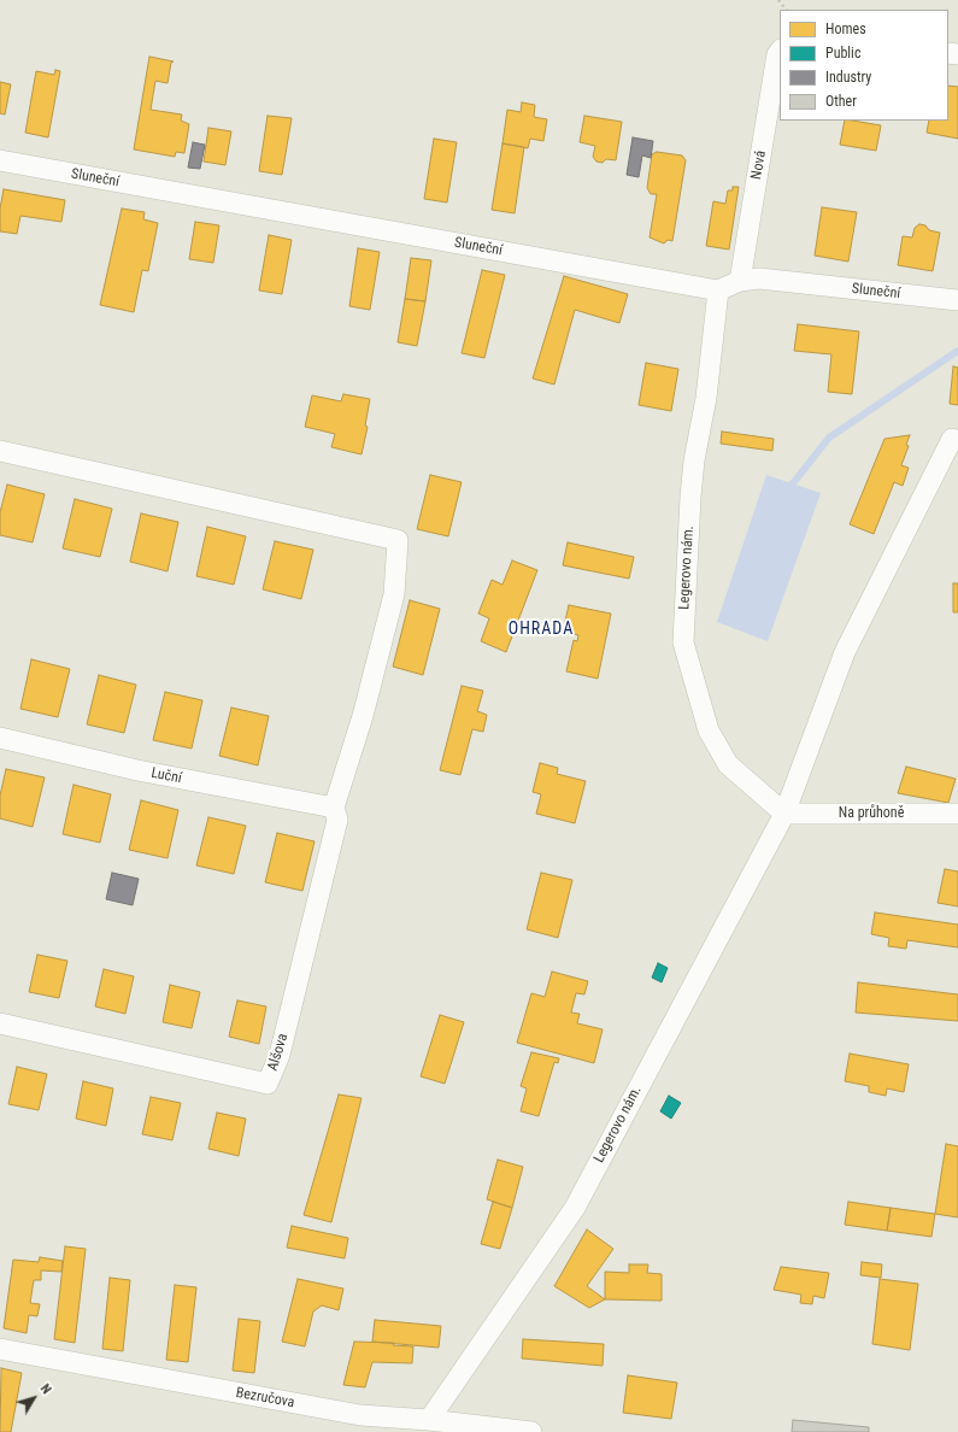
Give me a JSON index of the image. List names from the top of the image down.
{
  "streets": {
    "street": [
      "Nová",
      "Sluneční",
      "Legerovo nám.",
      "Luční",
      "Na průhoně",
      "Alšova",
      "Bezručova"
    ]
  },
  "crossings": [
    ["Nová", "Sluneční"],
    ["Sluneční", "Legerovo nám."],
    ["Legerovo nám.", "Na průhoně"],
    ["Legerovo nám.", "Bezručova"],
    ["Luční", "Alšova"]
  ],
  "districts": ["OHRADA"],
  "legend": [
    "Homes",
    "Public",
    "Industry",
    "Other"
  ],
  "north": "top right"
}
